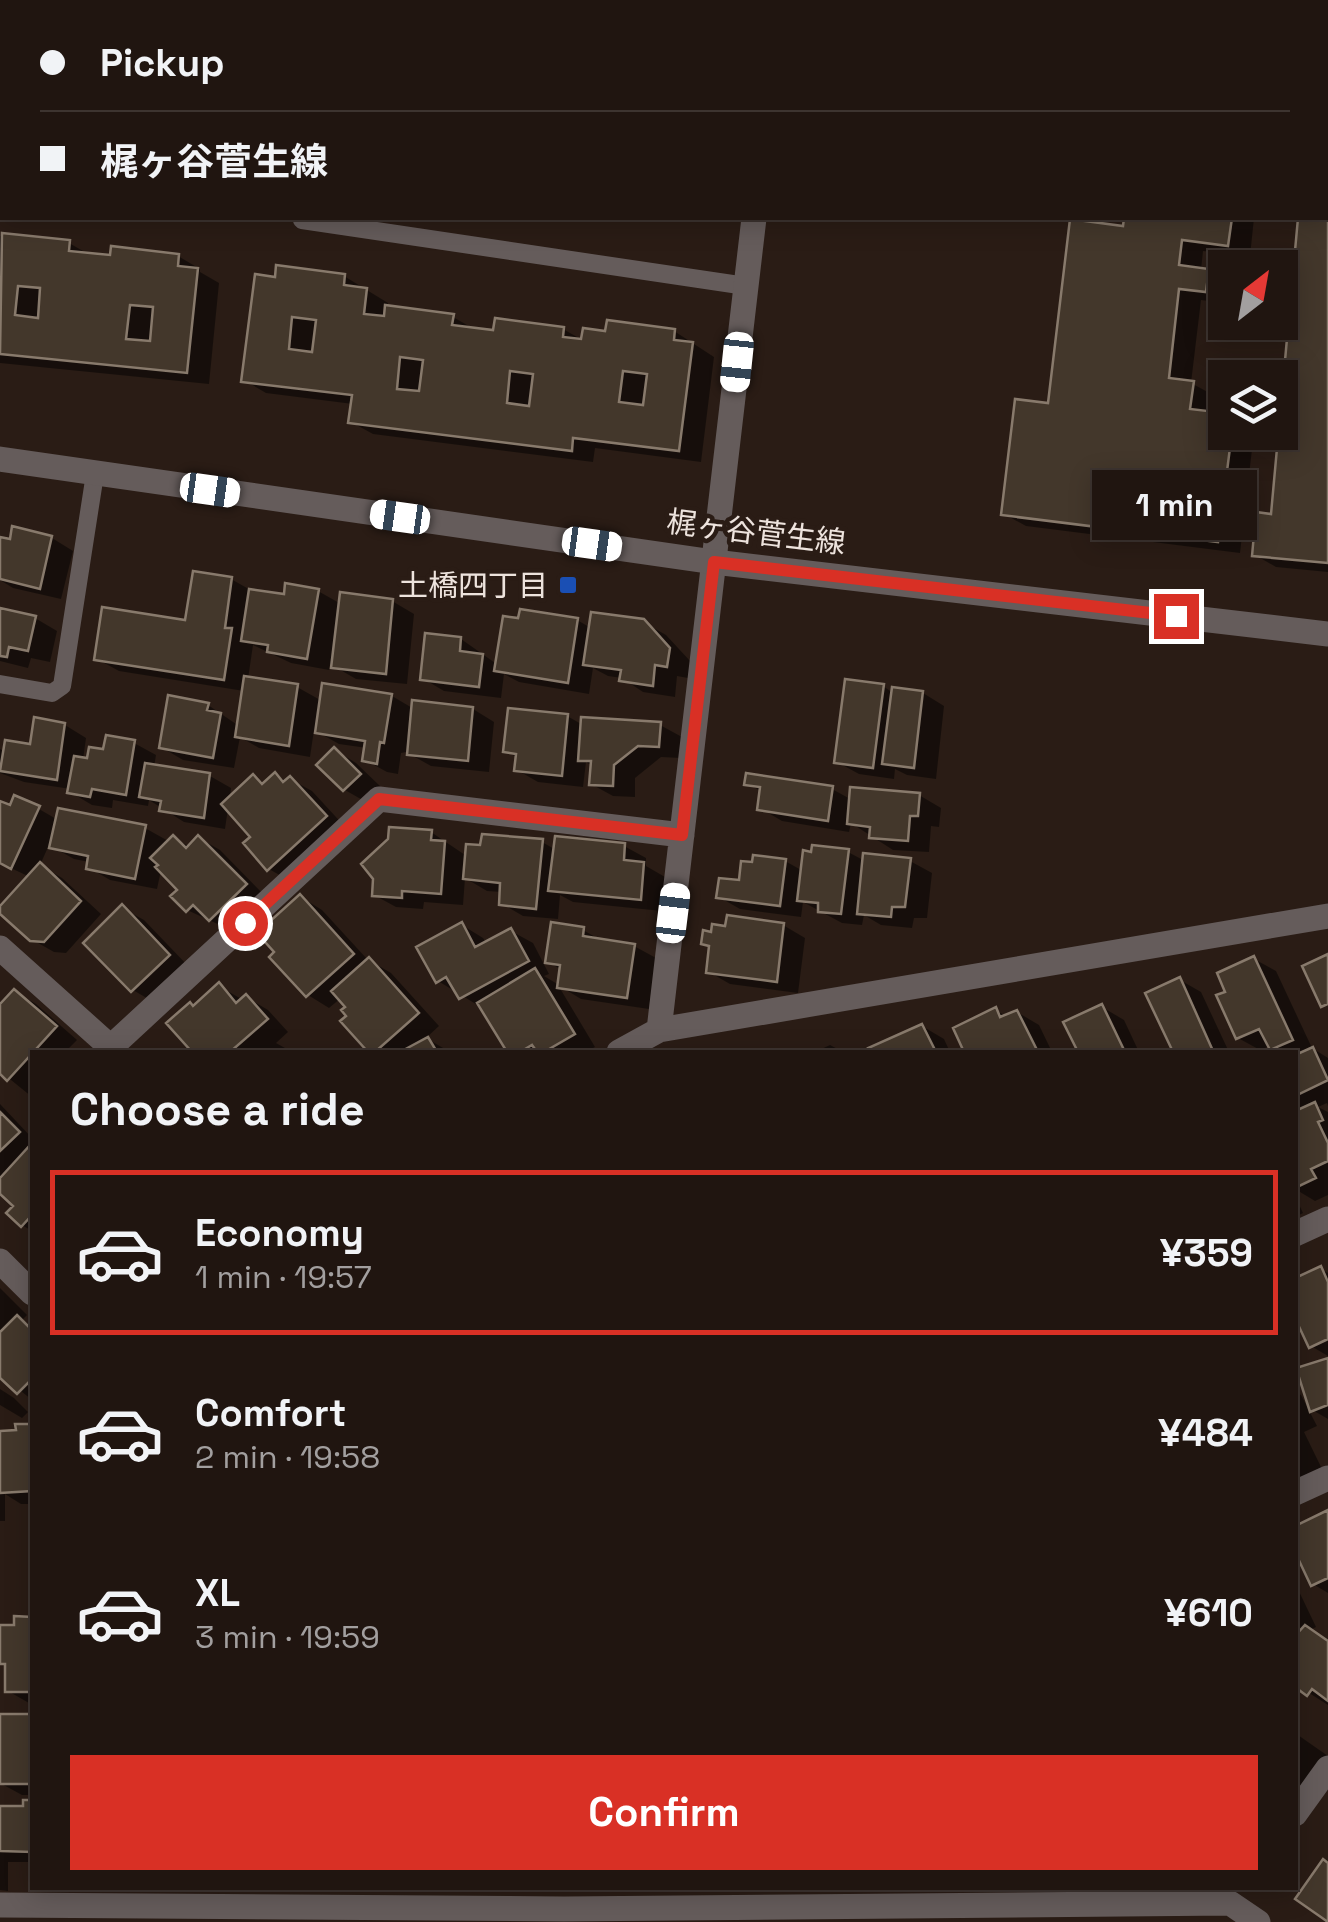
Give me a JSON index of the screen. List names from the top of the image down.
{
  "streets": {
    "street": ["梶ヶ谷菅生線"]
  },
  "places": {
    "transit": ["土橋四丁目"]
  },
  "north": "top right",
  "page": {
    "banner": ["Pickup", "梶ヶ谷菅生線"],
    "bubble": "1 min",
    "heading": "Choose a ride",
    "list": [
      {
        "name": "Economy",
        "note": "1 min · 19:57",
        "value": "¥359"
      },
      {
        "name": "Comfort",
        "note": "2 min · 19:58",
        "value": "¥484"
      },
      {
        "name": "XL",
        "note": "3 min · 19:59",
        "value": "¥610"
      }
    ],
    "buttons": "Confirm"
  }
}
